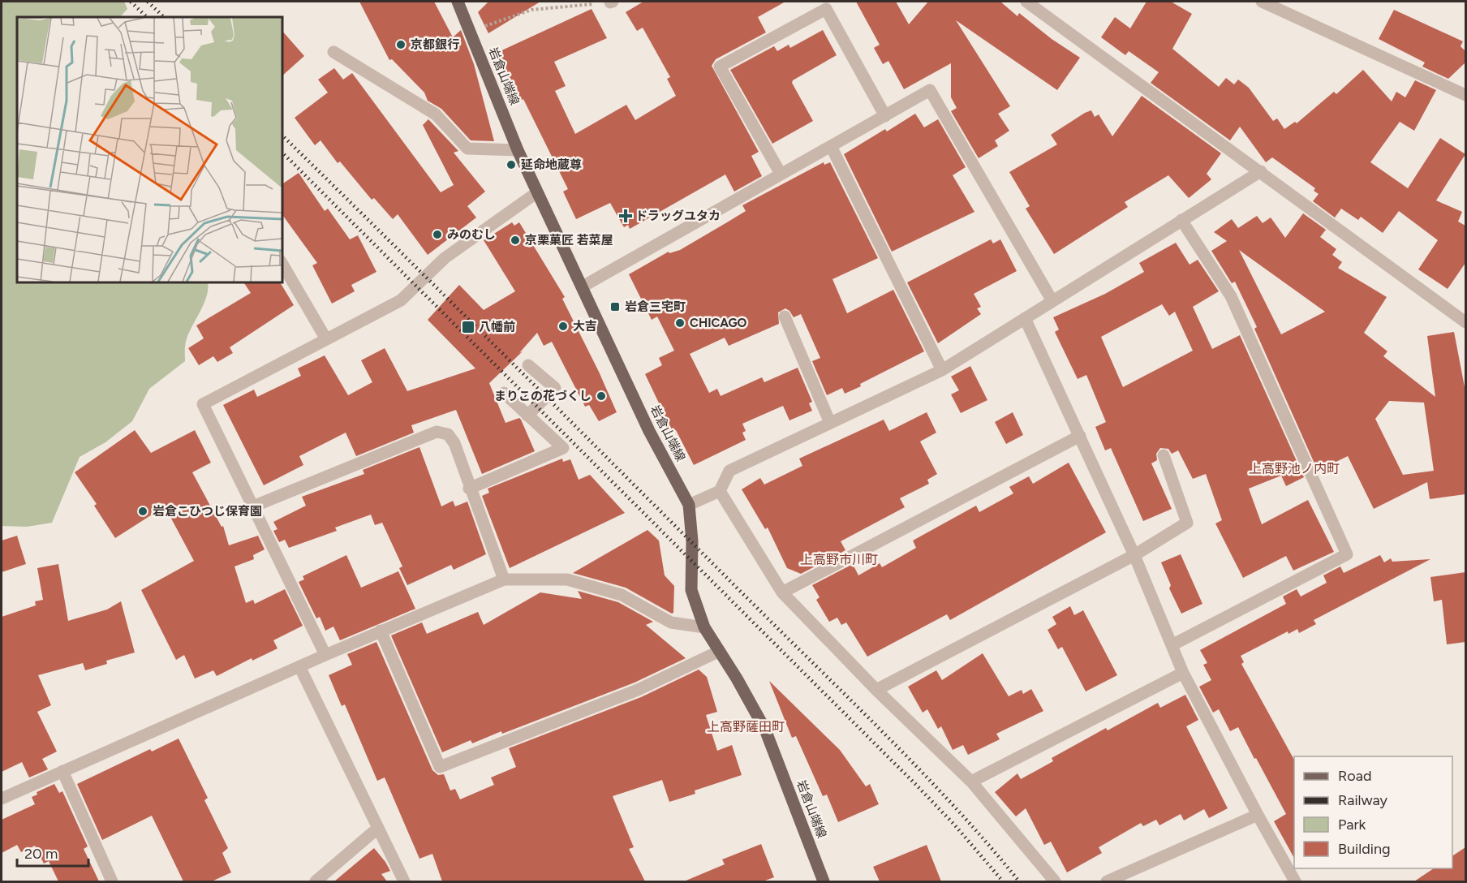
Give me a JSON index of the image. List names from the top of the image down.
{
  "streets": {
    "main road": ["岩倉山端線"]
  },
  "districts": ["上高野池ノ内町", "上高野市川町", "上高野薩田町"],
  "places": {
    "other": [
      "京都銀行",
      "延命地蔵尊",
      "みのむし",
      "京栗菓匠 若菜屋",
      "CHICAGO",
      "大吉",
      "まりこの花づくし",
      "岩倉こひつじ保育園"
    ],
    "health": ["ドラッグユタカ"],
    "transit": ["岩倉三宅町", "八幡前"]
  },
  "legend": [
    "Road",
    "Railway",
    "Park",
    "Building"
  ],
  "scale_bar": "20 m"
}
